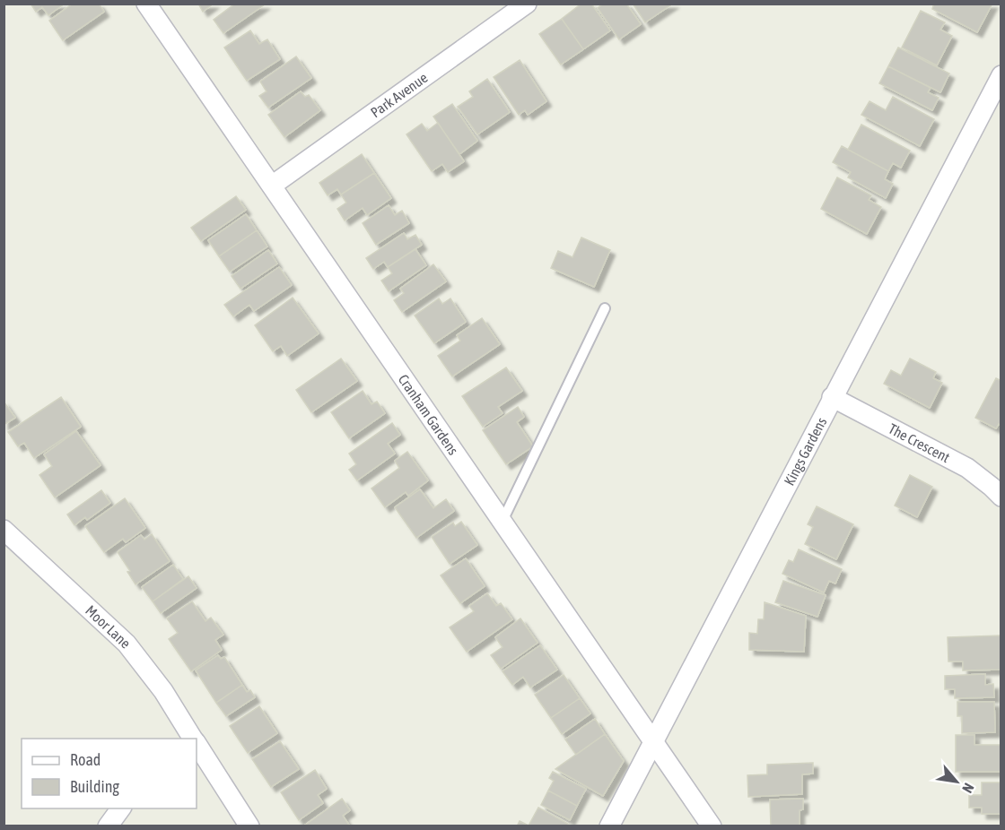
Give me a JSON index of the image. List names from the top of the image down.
{
  "streets": {
    "street": [
      "Park Avenue",
      "Cranham Gardens",
      "The Crescent",
      "Kings Gardens",
      "Moor Lane"
    ]
  },
  "crossings": [
    ["Park Avenue", "Cranham Gardens"],
    ["Cranham Gardens", "Kings Gardens"],
    ["The Crescent", "Kings Gardens"]
  ],
  "legend": ["Road", "Building"],
  "north": "bottom right"
}
